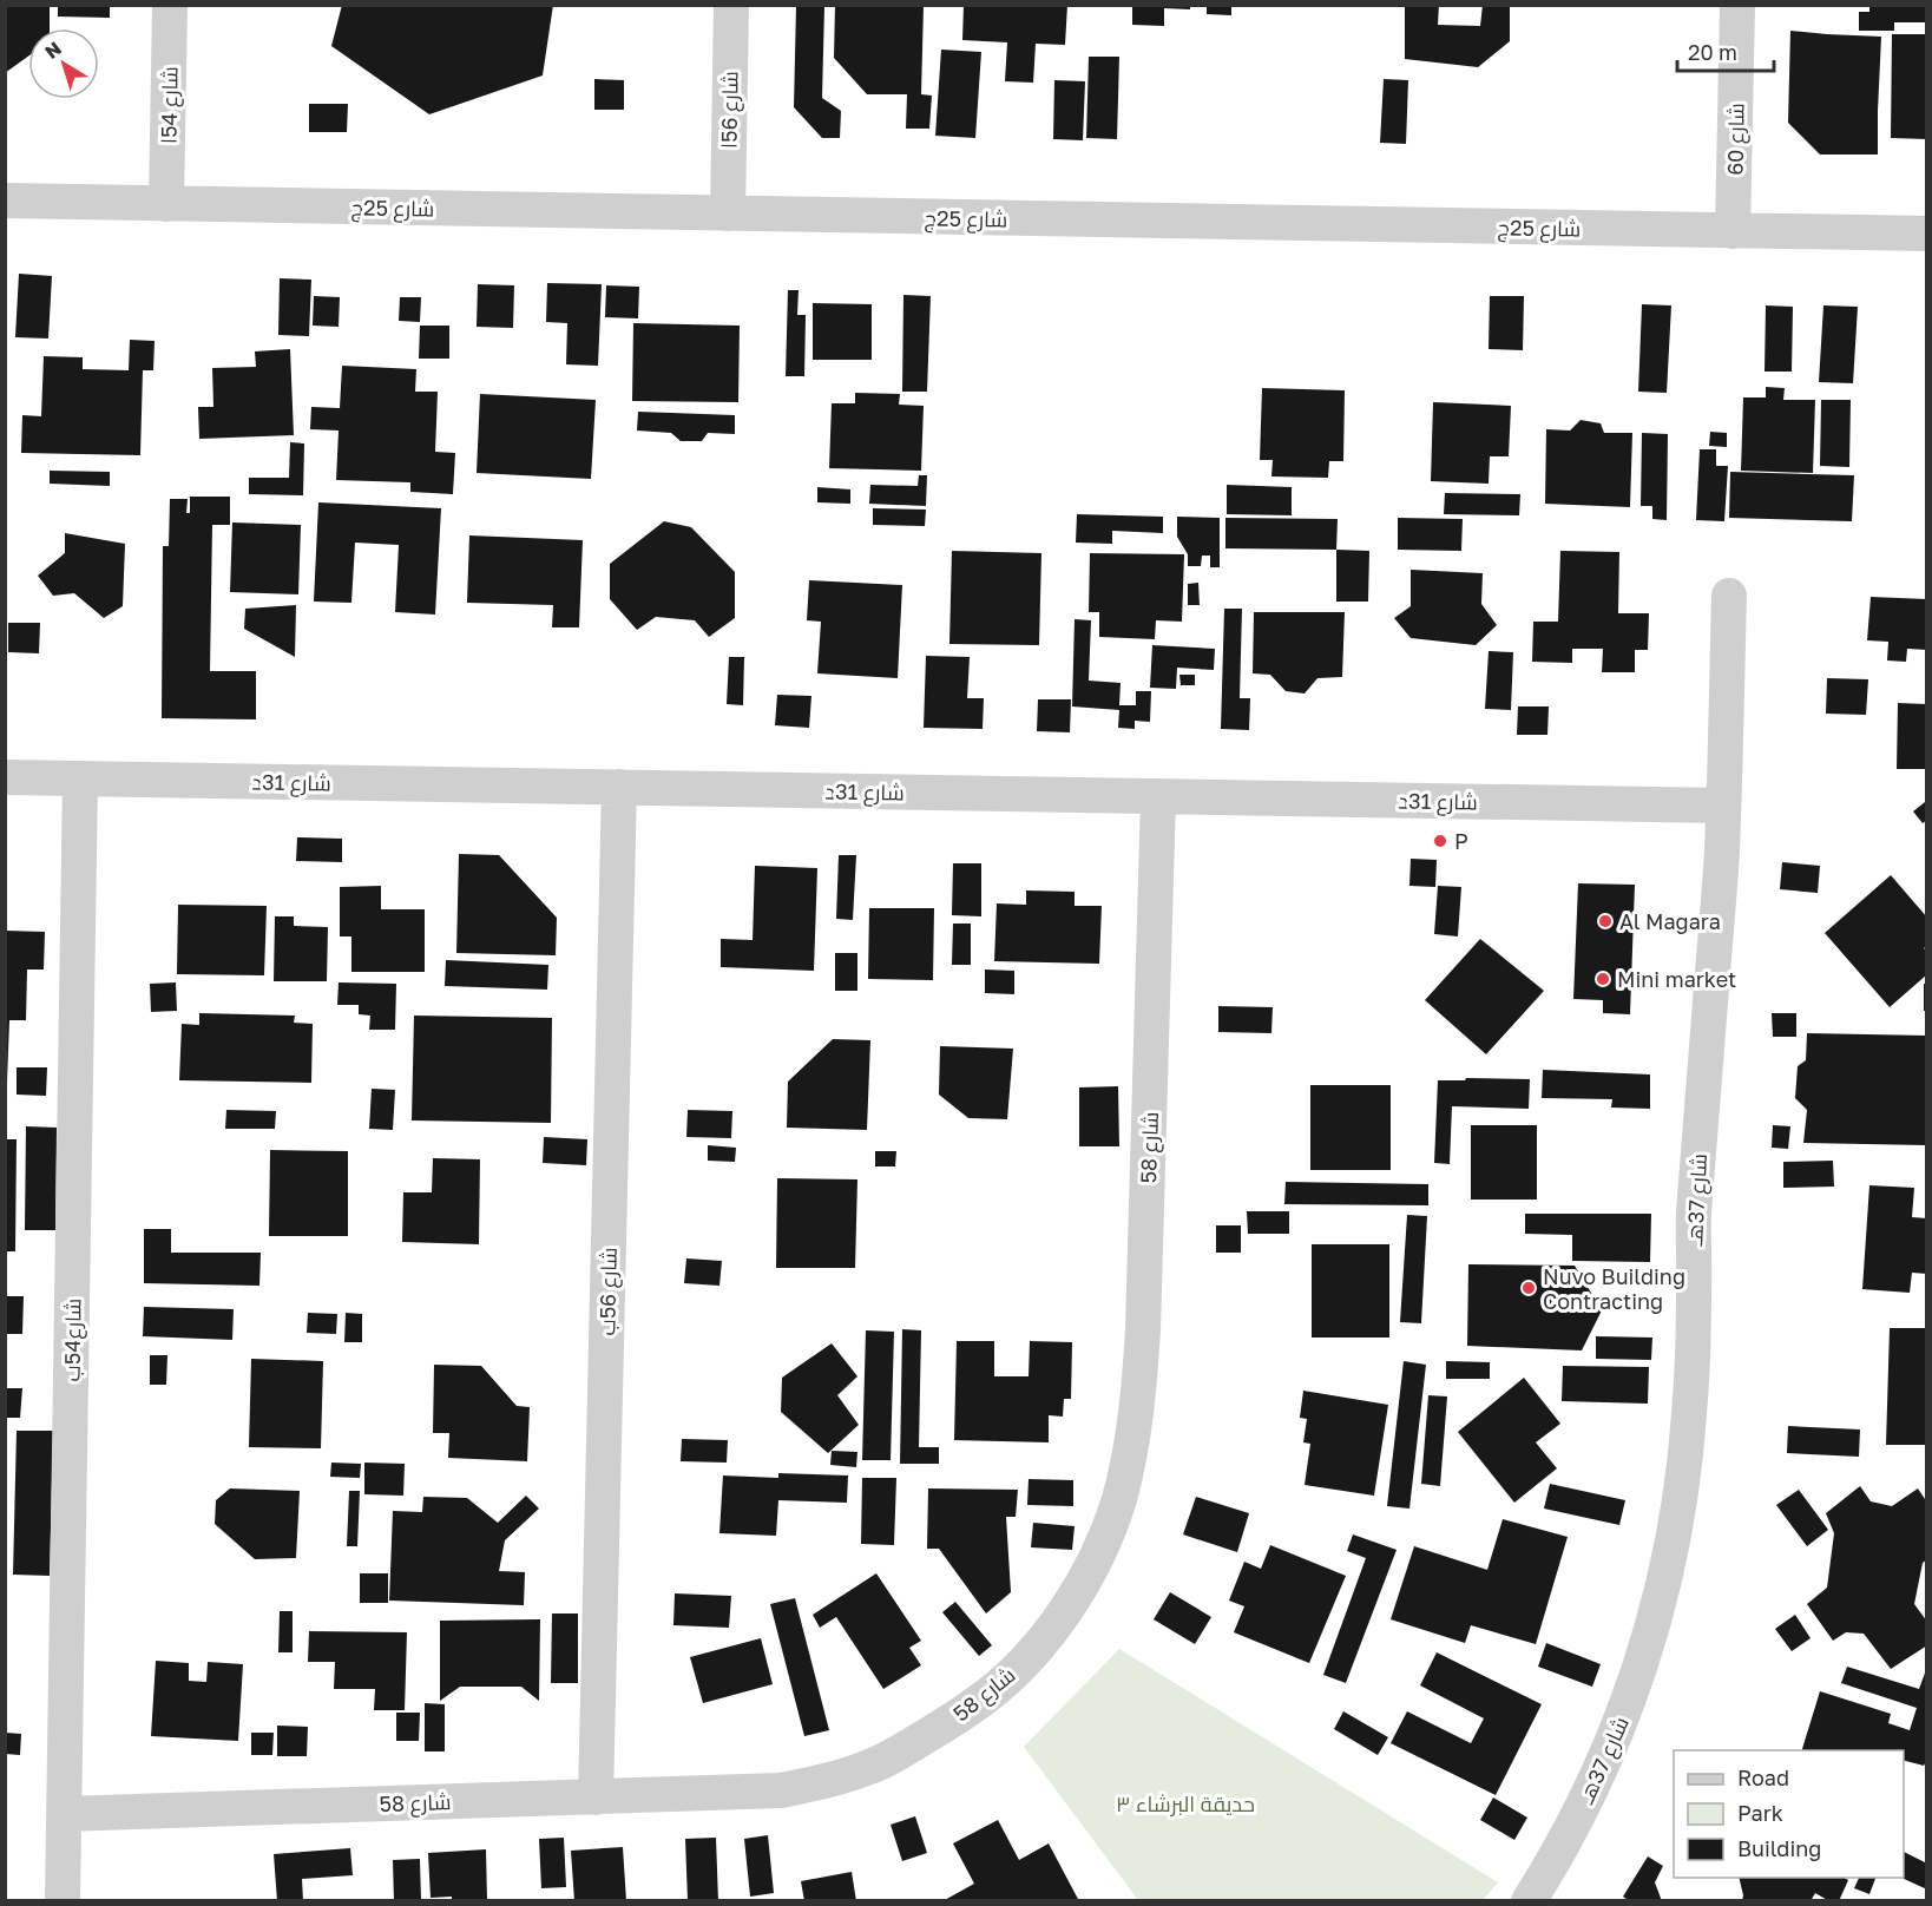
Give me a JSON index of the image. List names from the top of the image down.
{
  "streets": {
    "street": [
      "شارع 54ا",
      "شارع 56ا",
      "شارع 60",
      "شارع 25ج",
      "شارع 31د",
      "شارع 58",
      "شارع 37هـ",
      "شارع 56ب",
      "شارع54ب"
    ]
  },
  "crossings": [
    ["شارع 54ا", "شارع 25ج"],
    ["شارع 56ا", "شارع 25ج"],
    ["شارع 60", "شارع 25ج"],
    ["شارع 31د", "شارع 58"],
    ["شارع 31د", "شارع 37هـ"],
    ["شارع 31د", "شارع 56ب"],
    ["شارع 31د", "شارع54ب"],
    ["شارع 58", "شارع 56ب"],
    ["شارع 58", "شارع54ب"]
  ],
  "parks": ["حديقة البرشاء ٣"],
  "places": [
    "P",
    "Al Magara",
    "Mini market",
    "Nuvo Building Contracting"
  ],
  "legend": ["Road", "Park", "Building"],
  "scale_bar": "20 m",
  "north": "top left"
}
